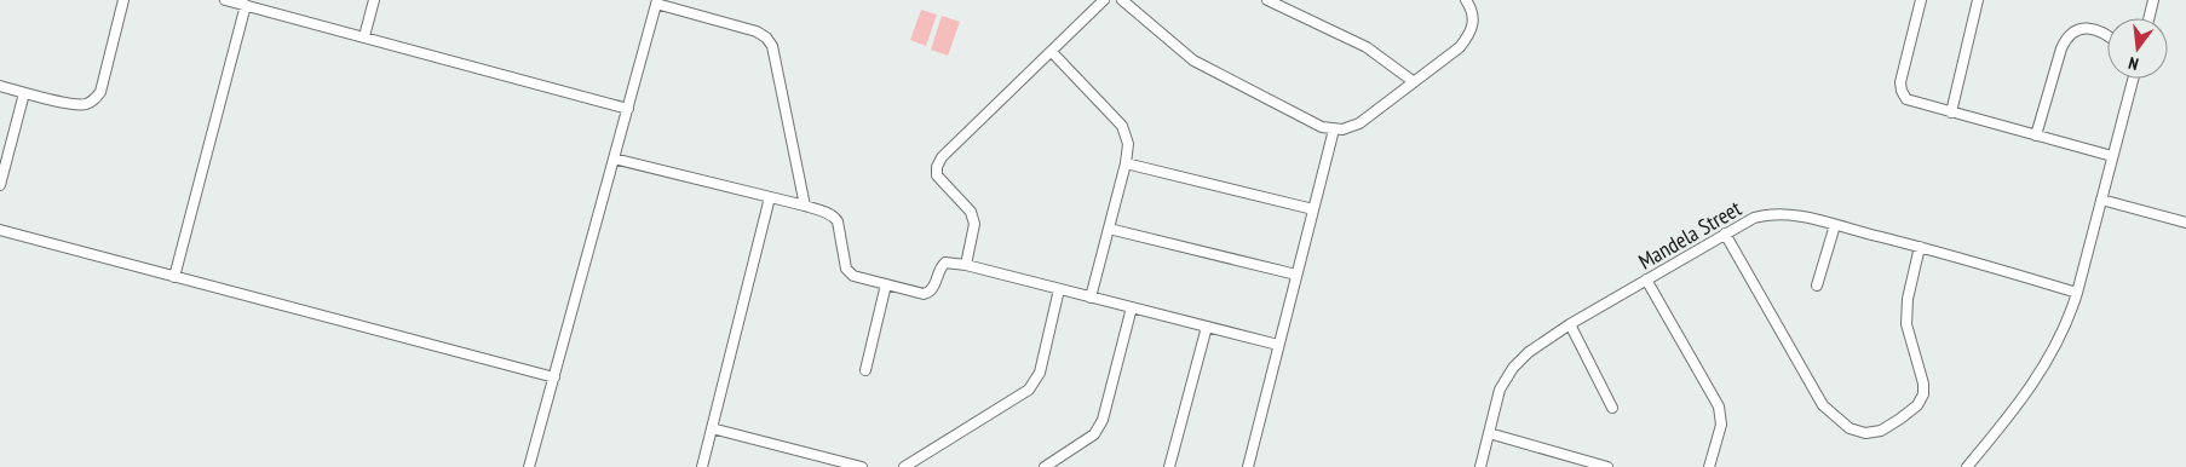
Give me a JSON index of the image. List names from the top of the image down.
{
  "streets": {
    "street": ["Mandela Street"]
  },
  "north": "bottom"
}
